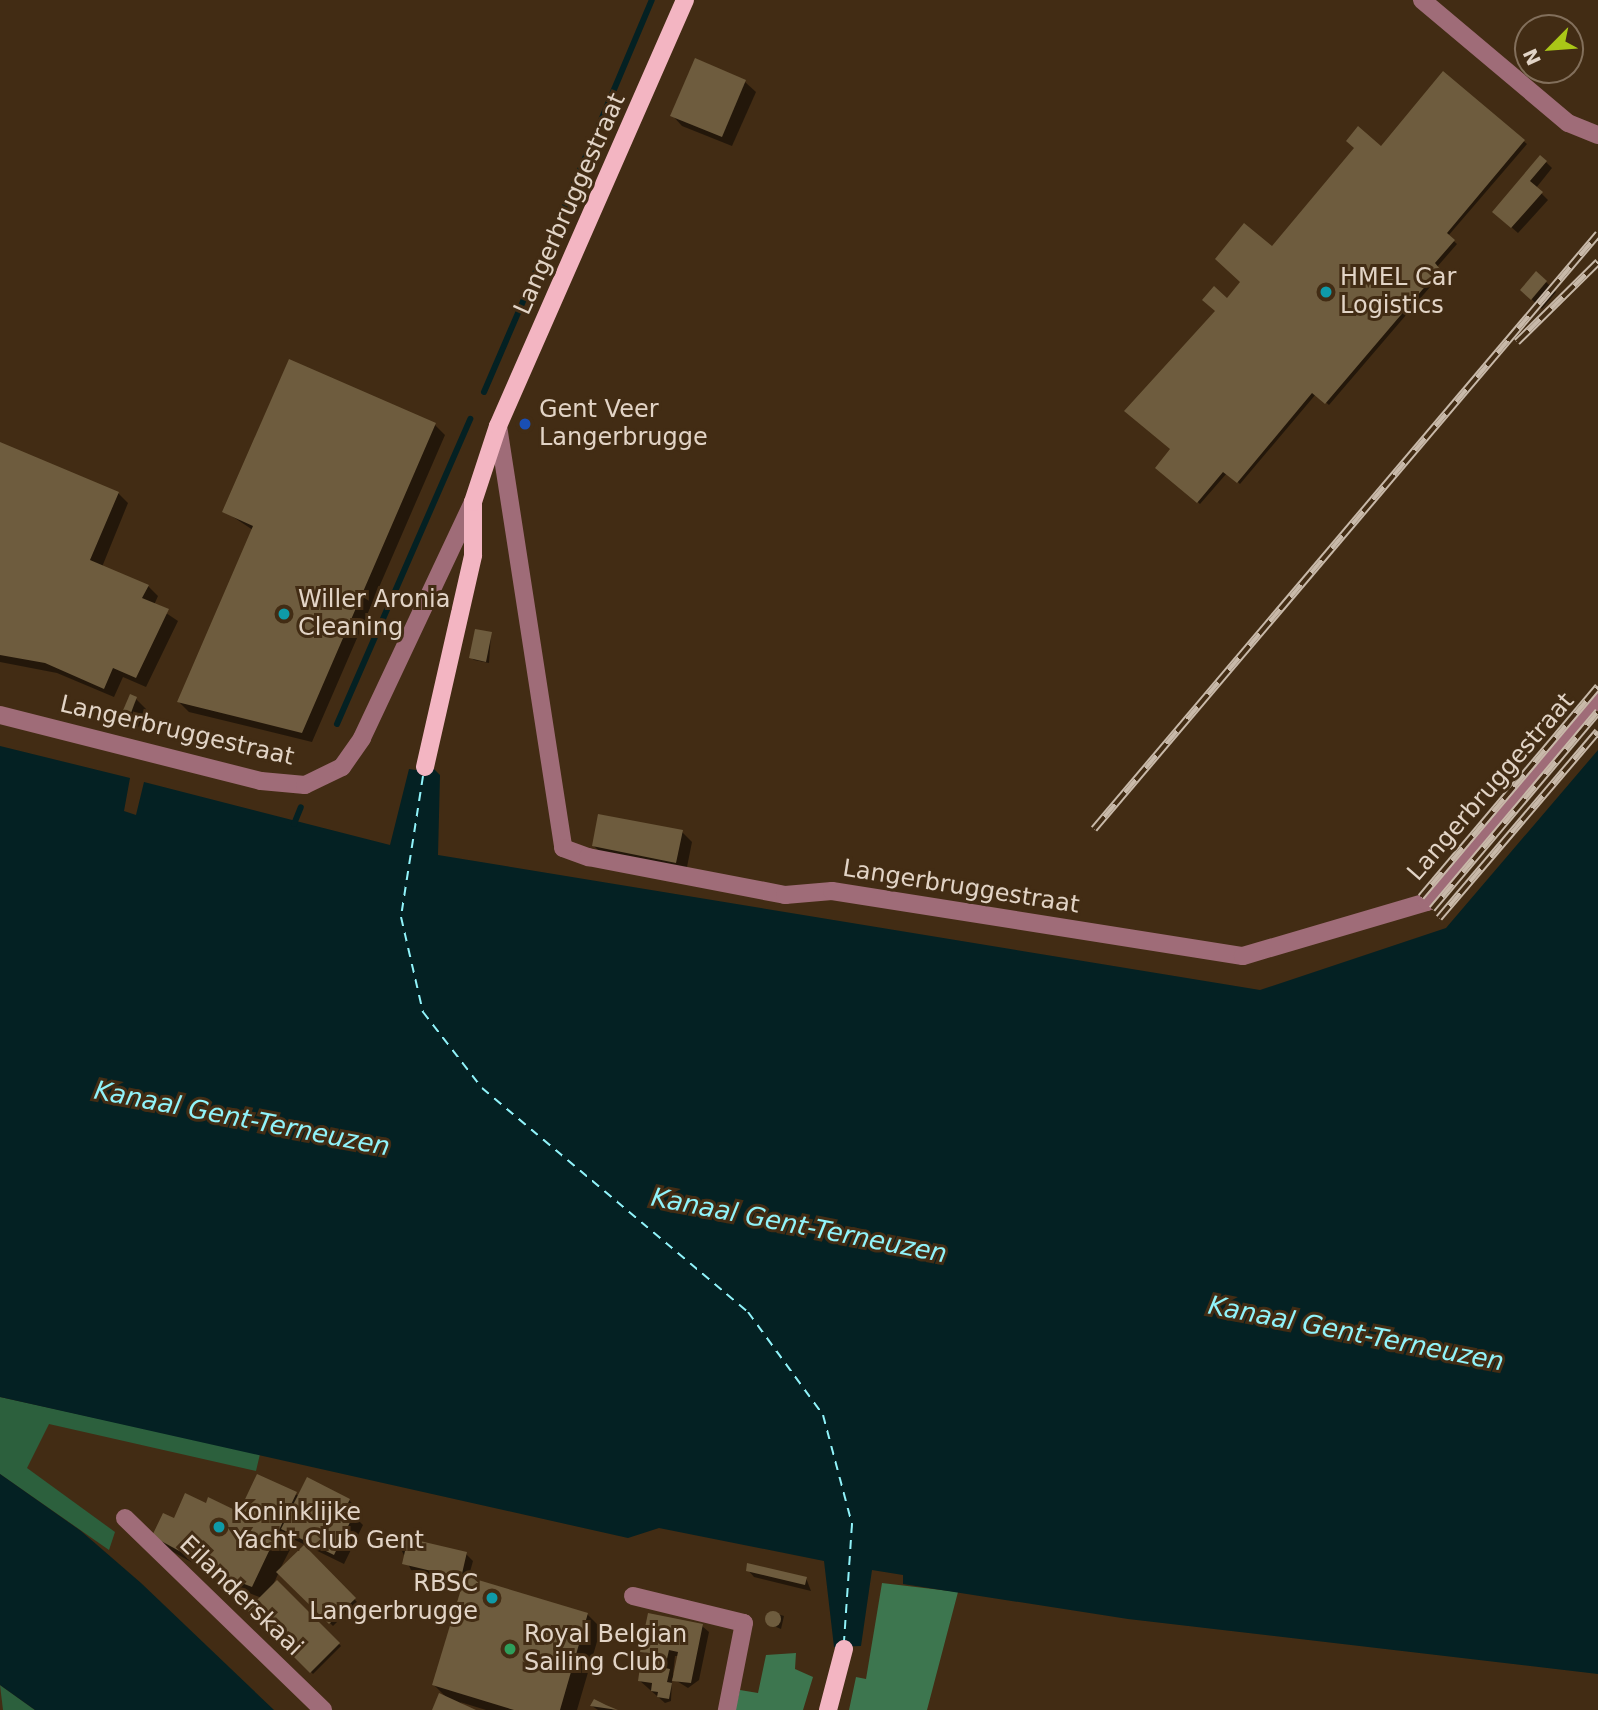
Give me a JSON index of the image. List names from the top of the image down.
{
  "streets": {
    "main road": ["Langerbruggestraat"],
    "street": ["Eilanderskaai"]
  },
  "water": ["Kanaal Gent-Terneuzen"],
  "places": [
    "HMEL Car Logistics",
    "Gent Veer Langerbrugge",
    "Willer Aronia Cleaning",
    "Koninklijke Yacht Club Gent",
    "RBSC Langerbrugge",
    "Royal Belgian Sailing Club"
  ],
  "north": "bottom left"
}
